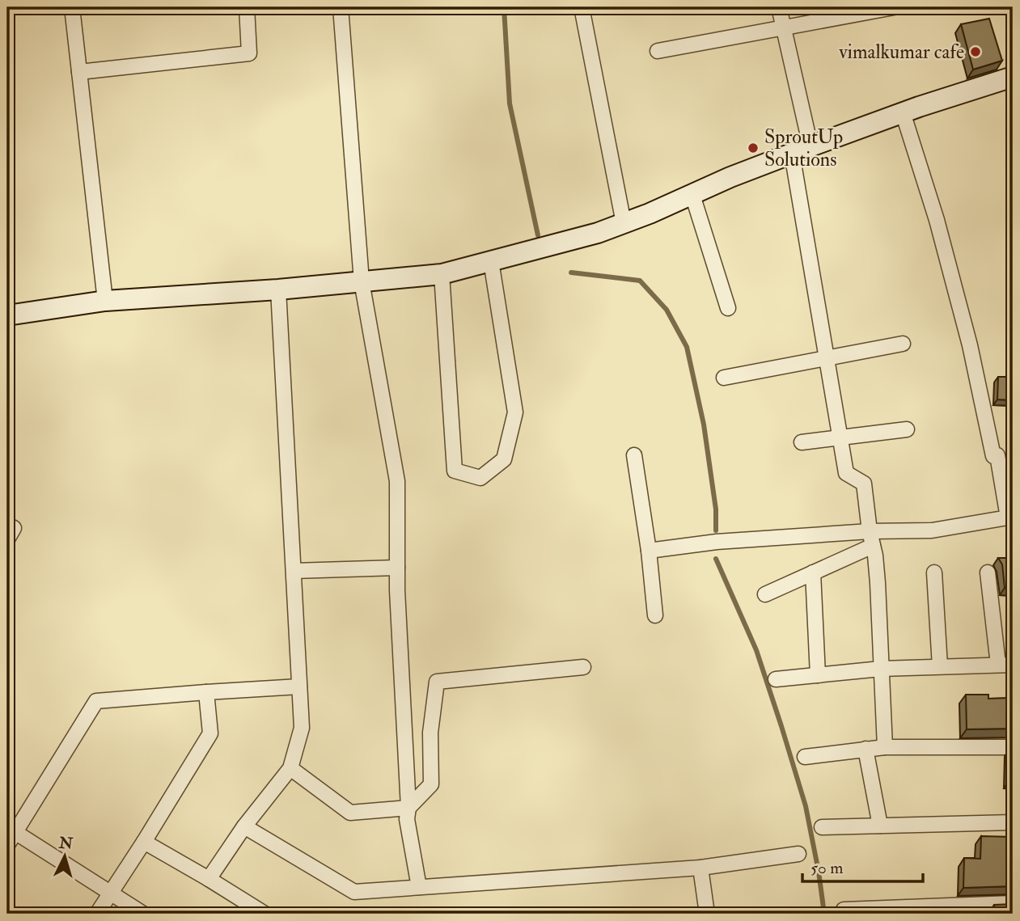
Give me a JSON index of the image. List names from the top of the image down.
{
  "places": ["vimalkumar cafe", "SproutUp Solutions"],
  "scale_bar": "50 m",
  "north": "top"
}
